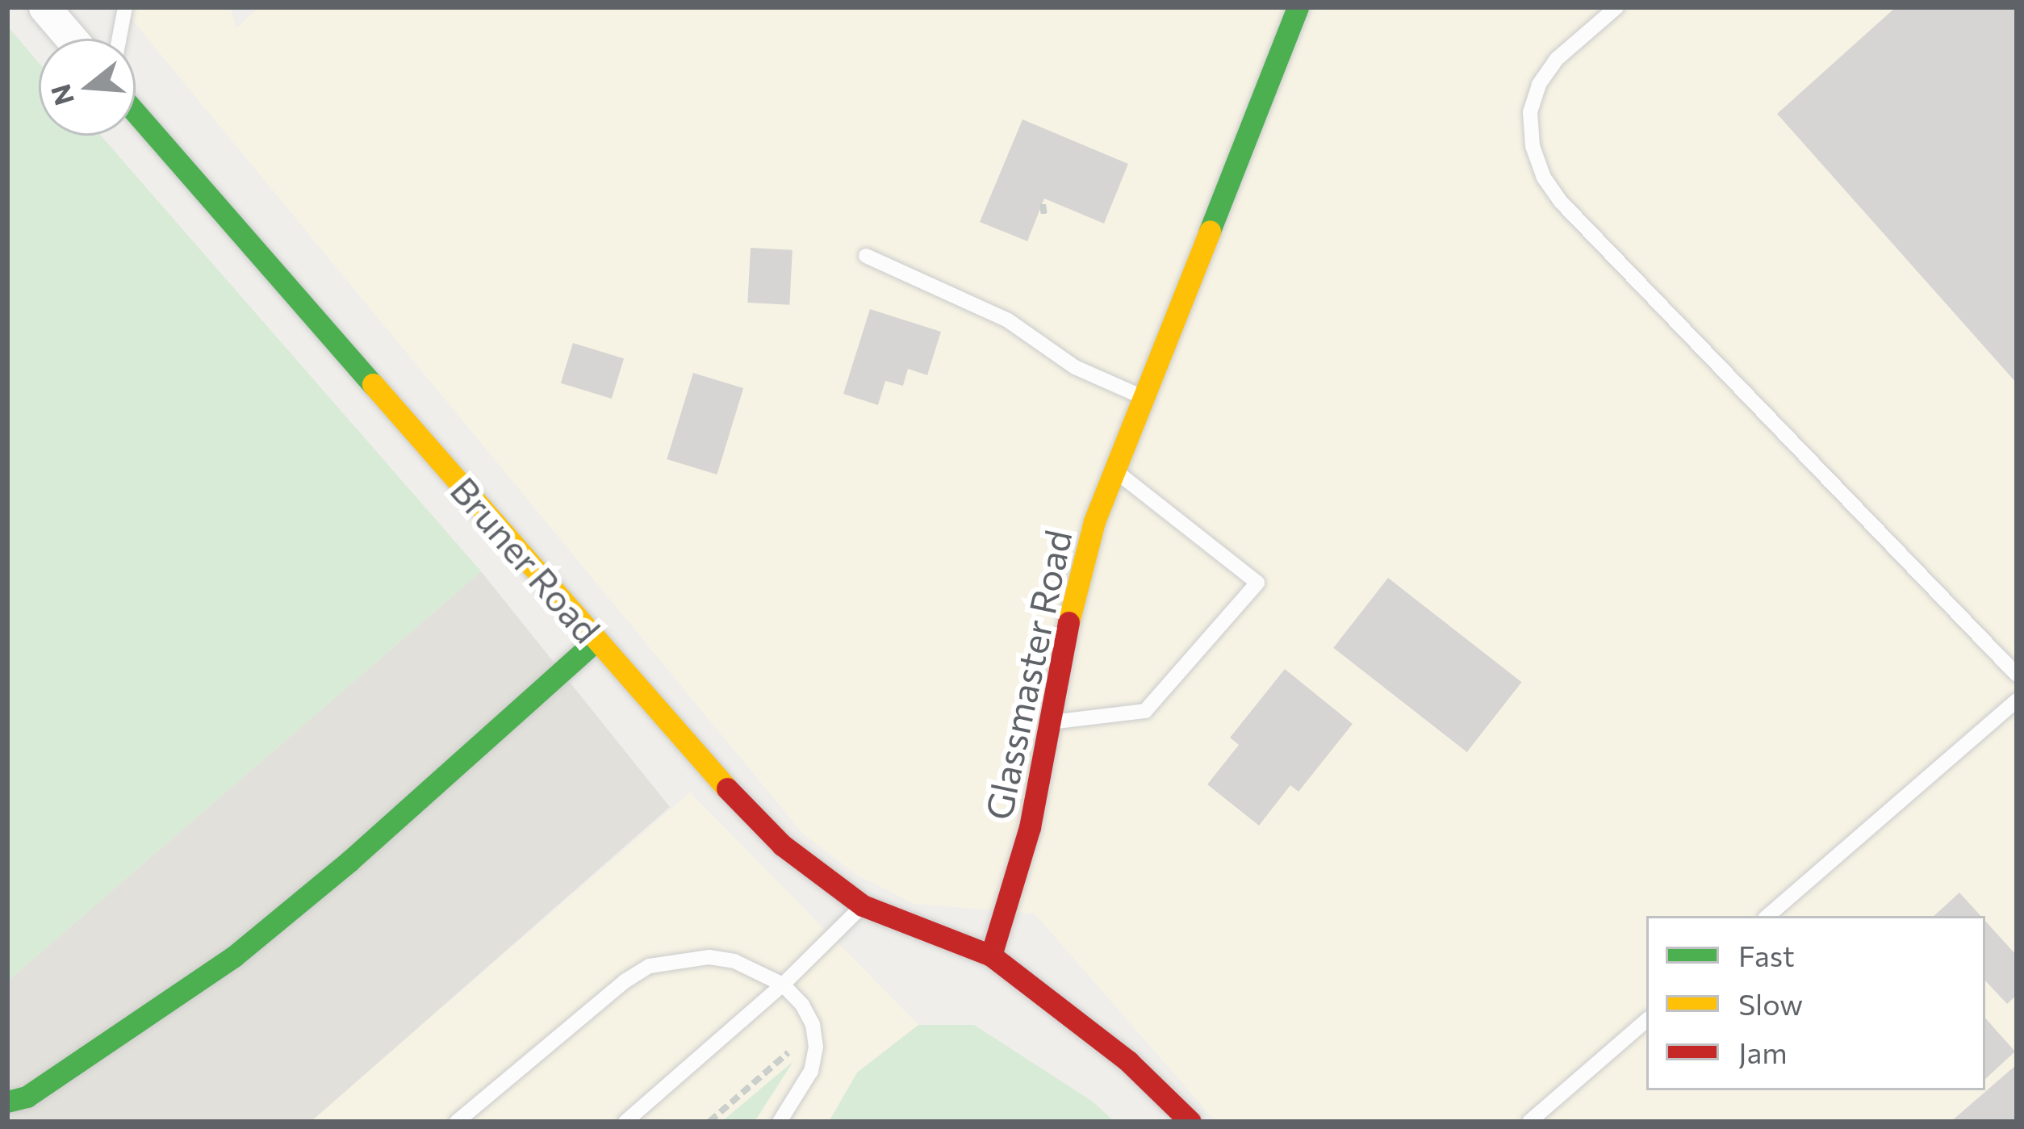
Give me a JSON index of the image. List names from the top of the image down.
{
  "streets": {
    "street": ["Bruner Road", "Glassmaster Road"]
  },
  "crossings": [
    ["Bruner Road", "Glassmaster Road"]
  ],
  "legend": ["Fast", "Slow", "Jam"],
  "north": "left"
}
